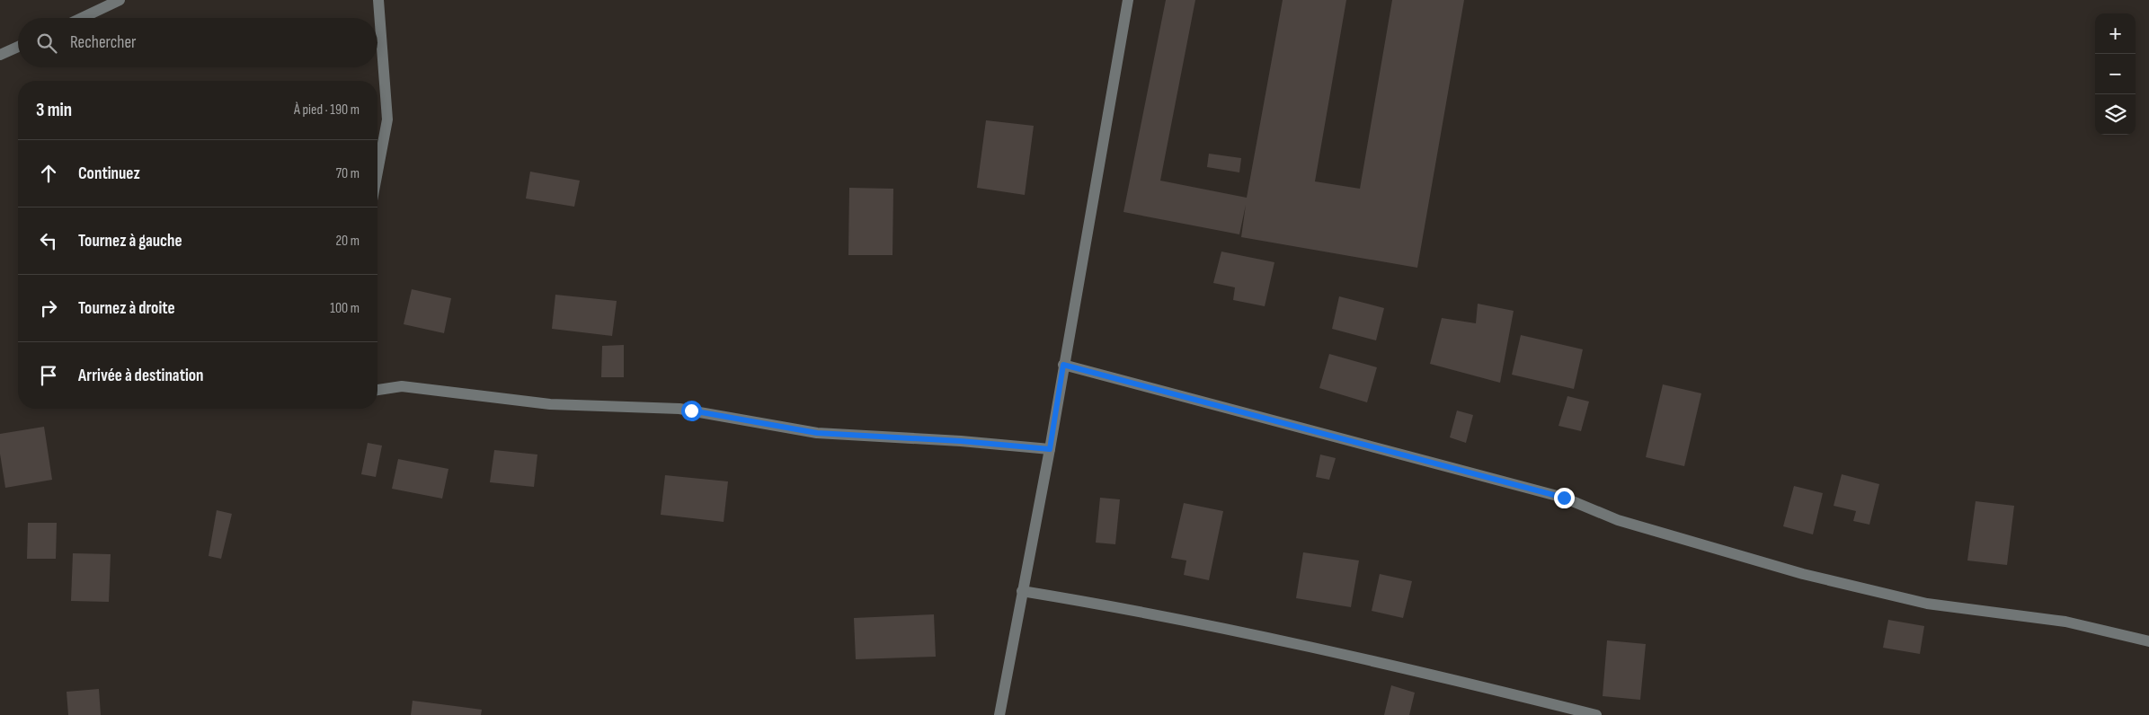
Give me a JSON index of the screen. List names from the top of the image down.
{
  "page": {
    "map_buttons": ["+", "−"],
    "search": "Rechercher",
    "heading": ["3 min", "À pied · 190 m"],
    "list": [
      ["Continuez", "70 m"],
      ["Tournez à gauche", "20 m"],
      ["Tournez à droite", "100 m"],
      "Arrivée à destination"
    ]
  }
}
